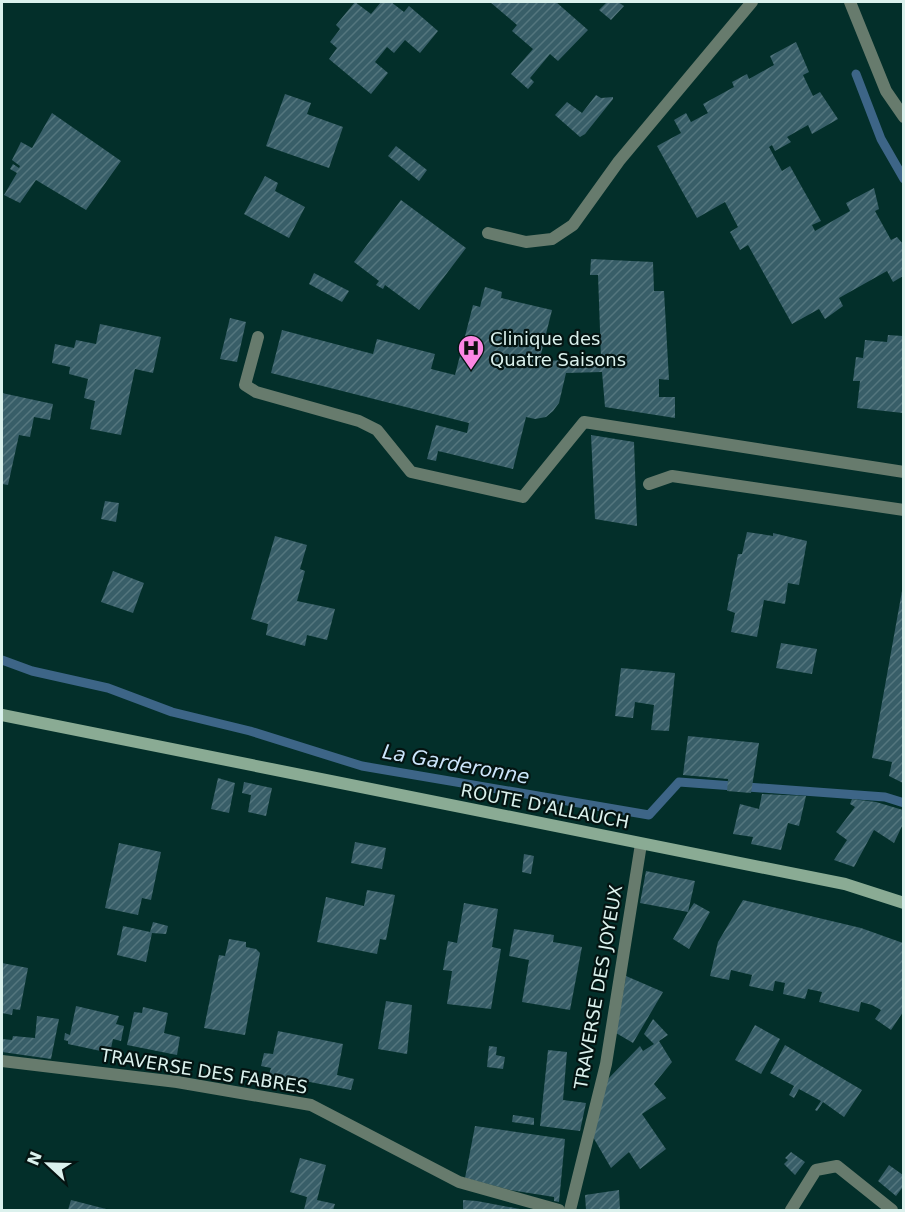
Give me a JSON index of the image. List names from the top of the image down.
{
  "streets": {
    "main road": ["ROUTE D'ALLAUCH"],
    "street": ["TRAVERSE DES JOYEUX", "TRAVERSE DES FABRES"]
  },
  "crossings": [
    ["ROUTE D'ALLAUCH", "TRAVERSE DES JOYEUX"]
  ],
  "water": ["La Garderonne"],
  "places": {
    "hospital": ["Clinique des Quatre Saisons"]
  },
  "north": "left"
}
